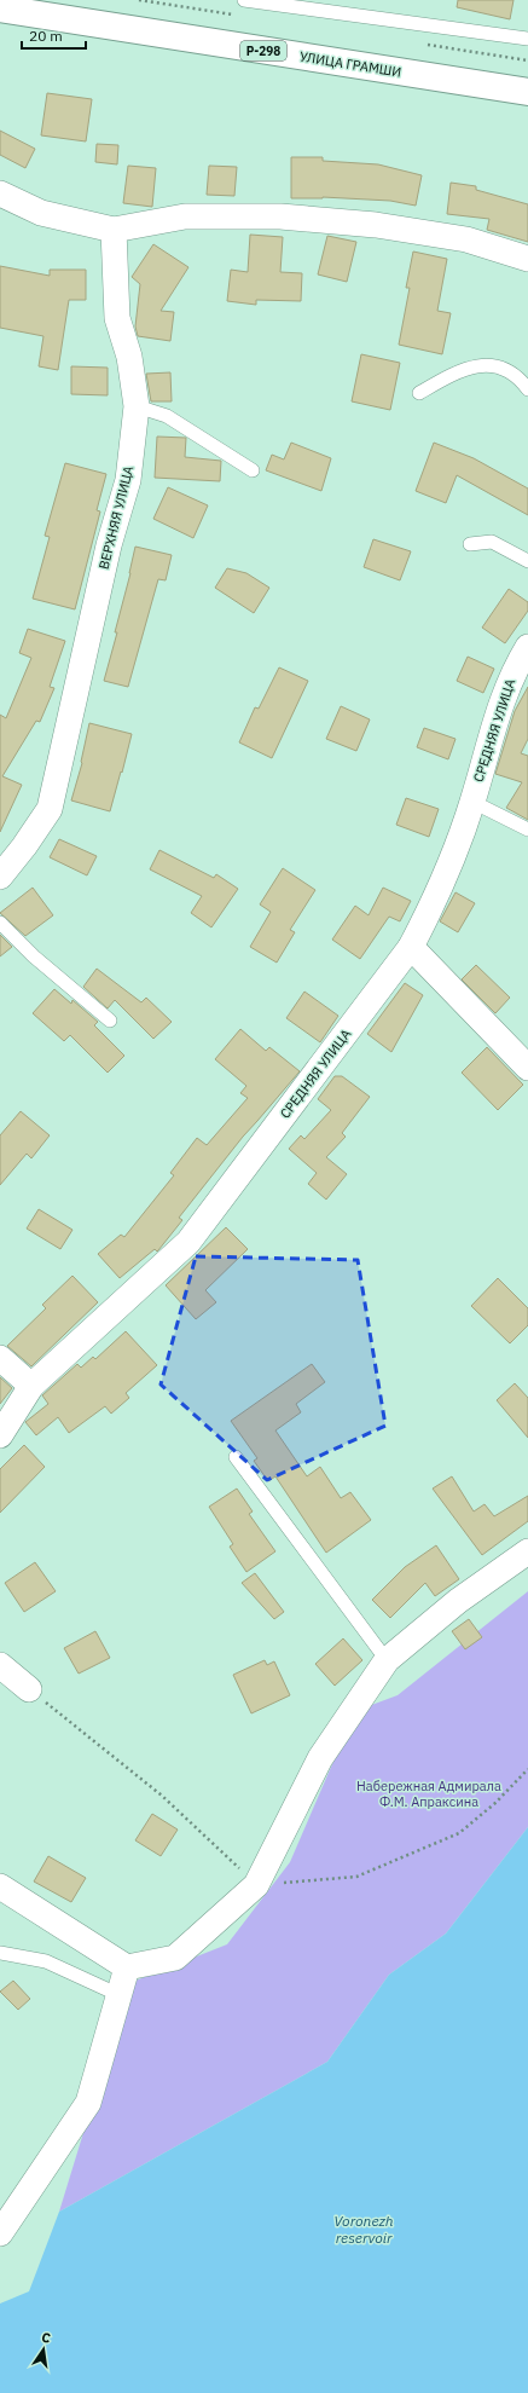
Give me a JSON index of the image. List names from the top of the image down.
{
  "streets": {
    "highway": ["Р-298", "УЛИЦА ГРАМШИ"],
    "street": ["ВЕРХНЯЯ УЛИЦА", "СРЕДНЯЯ УЛИЦА"]
  },
  "water": ["Voronezh reservoir"],
  "parks": ["Набережная Адмирала Ф.М. Апраксина"],
  "scale_bar": "20 m",
  "north": "top"
}
